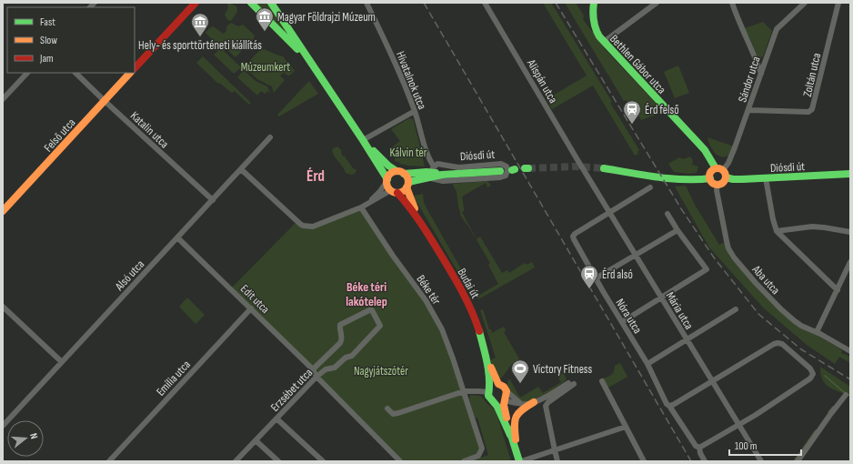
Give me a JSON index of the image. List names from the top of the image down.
{
  "streets": {
    "main road": [
      "Bethlen Gábor utca",
      "Felső utca",
      "Diósdi út",
      "Budai út"
    ],
    "street": [
      "Zoltán utca",
      "Sándor utca",
      "Hivatalnok utca",
      "Alispán utca",
      "Katalin utca",
      "Alsó utca",
      "Aba utca",
      "Béke tér",
      "Edit utca",
      "Mária utca",
      "Nóra utca",
      "Emília utca",
      "Erzsébet utca"
    ]
  },
  "crossings": [
    ["Bethlen Gábor utca", "Sándor utca"],
    ["Bethlen Gábor utca", "Diósdi út"],
    ["Bethlen Gábor utca", "Aba utca"],
    ["Zoltán utca", "Sándor utca"],
    ["Sándor utca", "Diósdi út"],
    ["Sándor utca", "Aba utca"],
    ["Hivatalnok utca", "Diósdi út"],
    ["Alispán utca", "Mária utca"],
    ["Katalin utca", "Felső utca"],
    ["Katalin utca", "Alsó utca"],
    ["Diósdi út", "Aba utca"],
    ["Diósdi út", "Budai út"],
    ["Alsó utca", "Edit utca"],
    ["Edit utca", "Emília utca"],
    ["Edit utca", "Erzsébet utca"],
    ["Mária utca", "Nóra utca"]
  ],
  "districts": ["Érd", "Béke téri lakótelep"],
  "parks": ["Múzeumkert", "Kálvin tér", "Nagyjátszótér"],
  "places": {
    "museum": ["Magyar Földrajzi Múzeum", "Hely- és sporttörténeti kiállítás"],
    "station": ["Érd felső", "Érd alsó"],
    "sports": ["Victory Fitness"]
  },
  "legend": ["Fast", "Slow", "Jam"],
  "scale_bar": "100 m",
  "north": "right"
}
